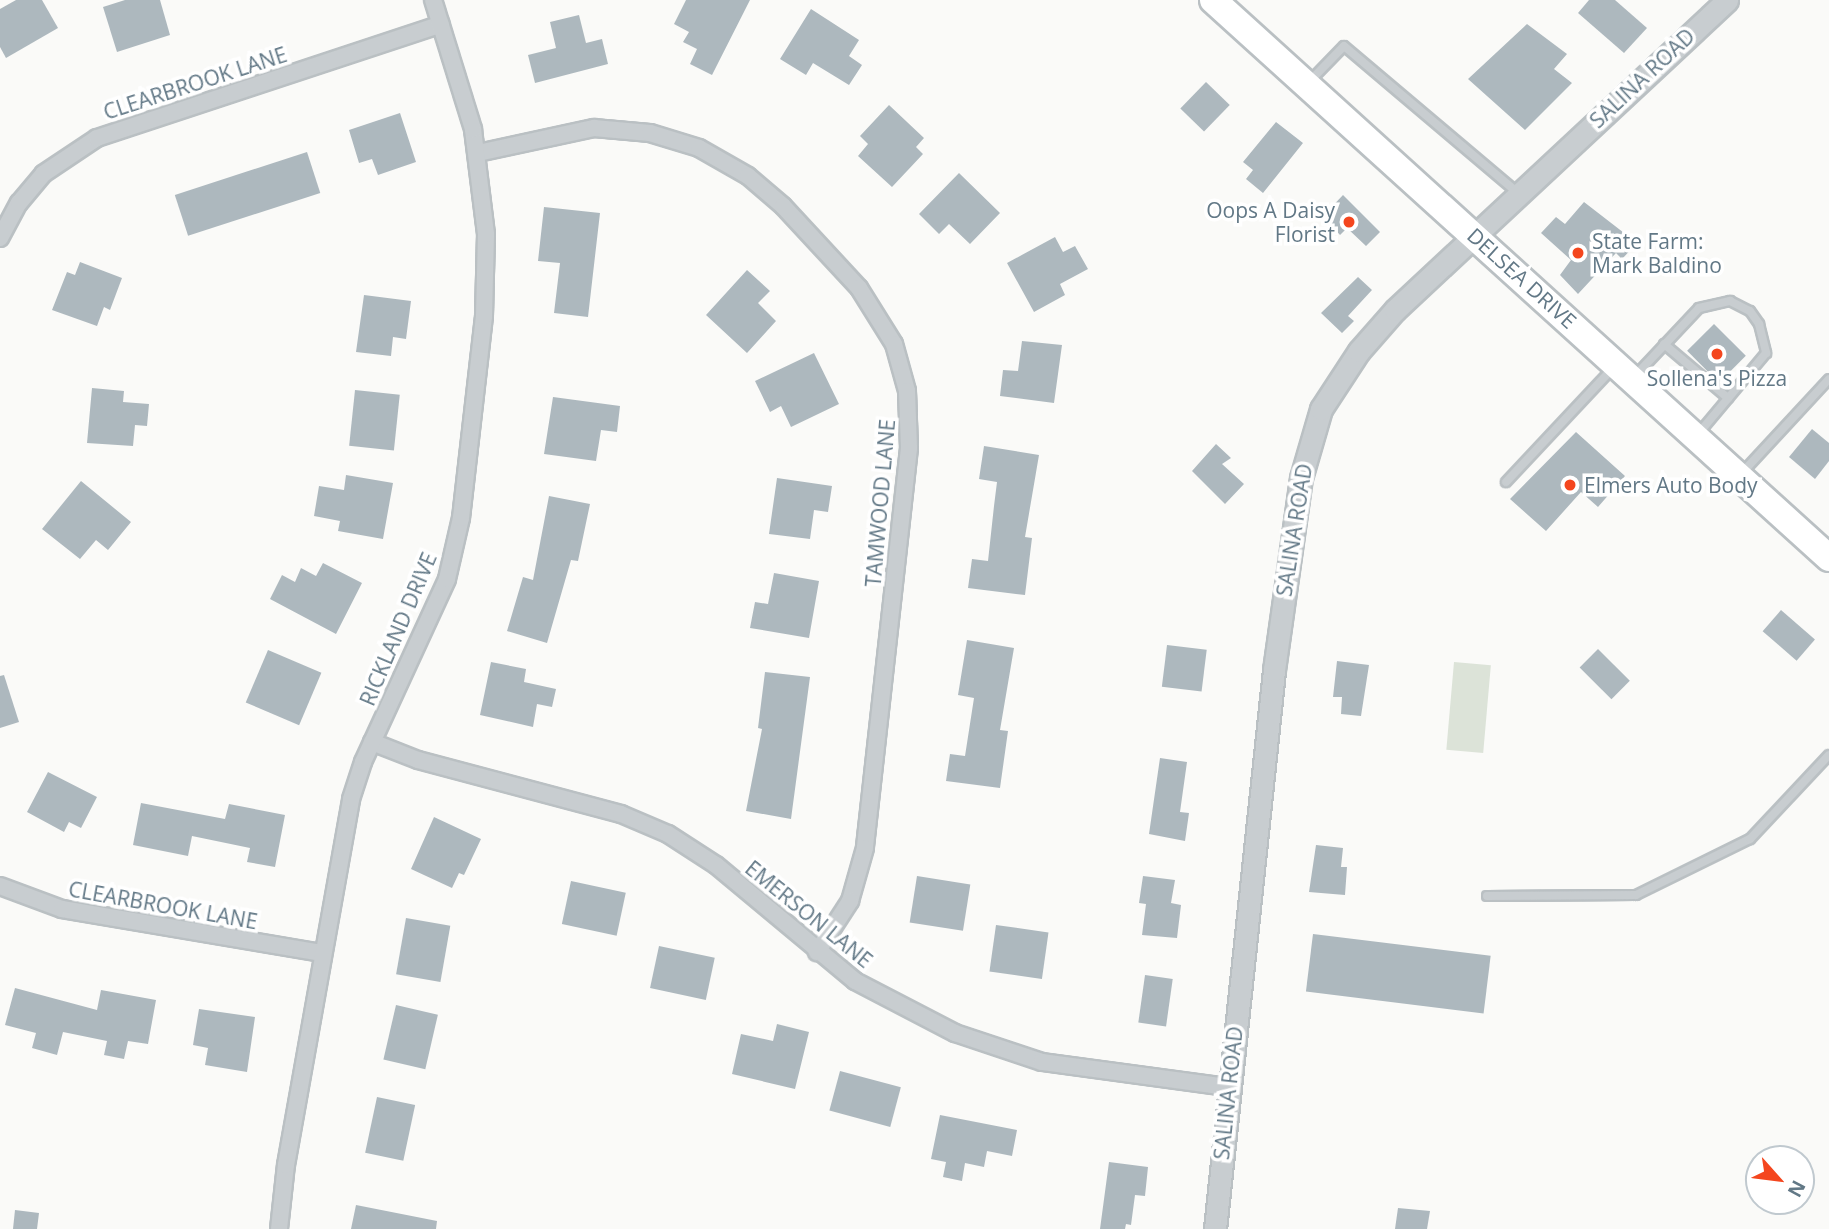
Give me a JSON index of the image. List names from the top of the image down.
{
  "streets": {
    "main road": ["DELSEA DRIVE"],
    "street": [
      "SALINA ROAD",
      "CLEARBROOK LANE",
      "TAMWOOD LANE",
      "RICKLAND DRIVE",
      "EMERSON LANE"
    ]
  },
  "crossings": [
    ["SALINA ROAD", "DELSEA DRIVE"],
    ["SALINA ROAD", "EMERSON LANE"],
    ["CLEARBROOK LANE", "RICKLAND DRIVE"],
    ["TAMWOOD LANE", "RICKLAND DRIVE"],
    ["TAMWOOD LANE", "EMERSON LANE"],
    ["RICKLAND DRIVE", "EMERSON LANE"]
  ],
  "places": [
    "Oops A Daisy Florist",
    "State Farm: Mark Baldino",
    "Sollena's Pizza",
    "Elmers Auto Body"
  ],
  "north": "bottom right"
}
